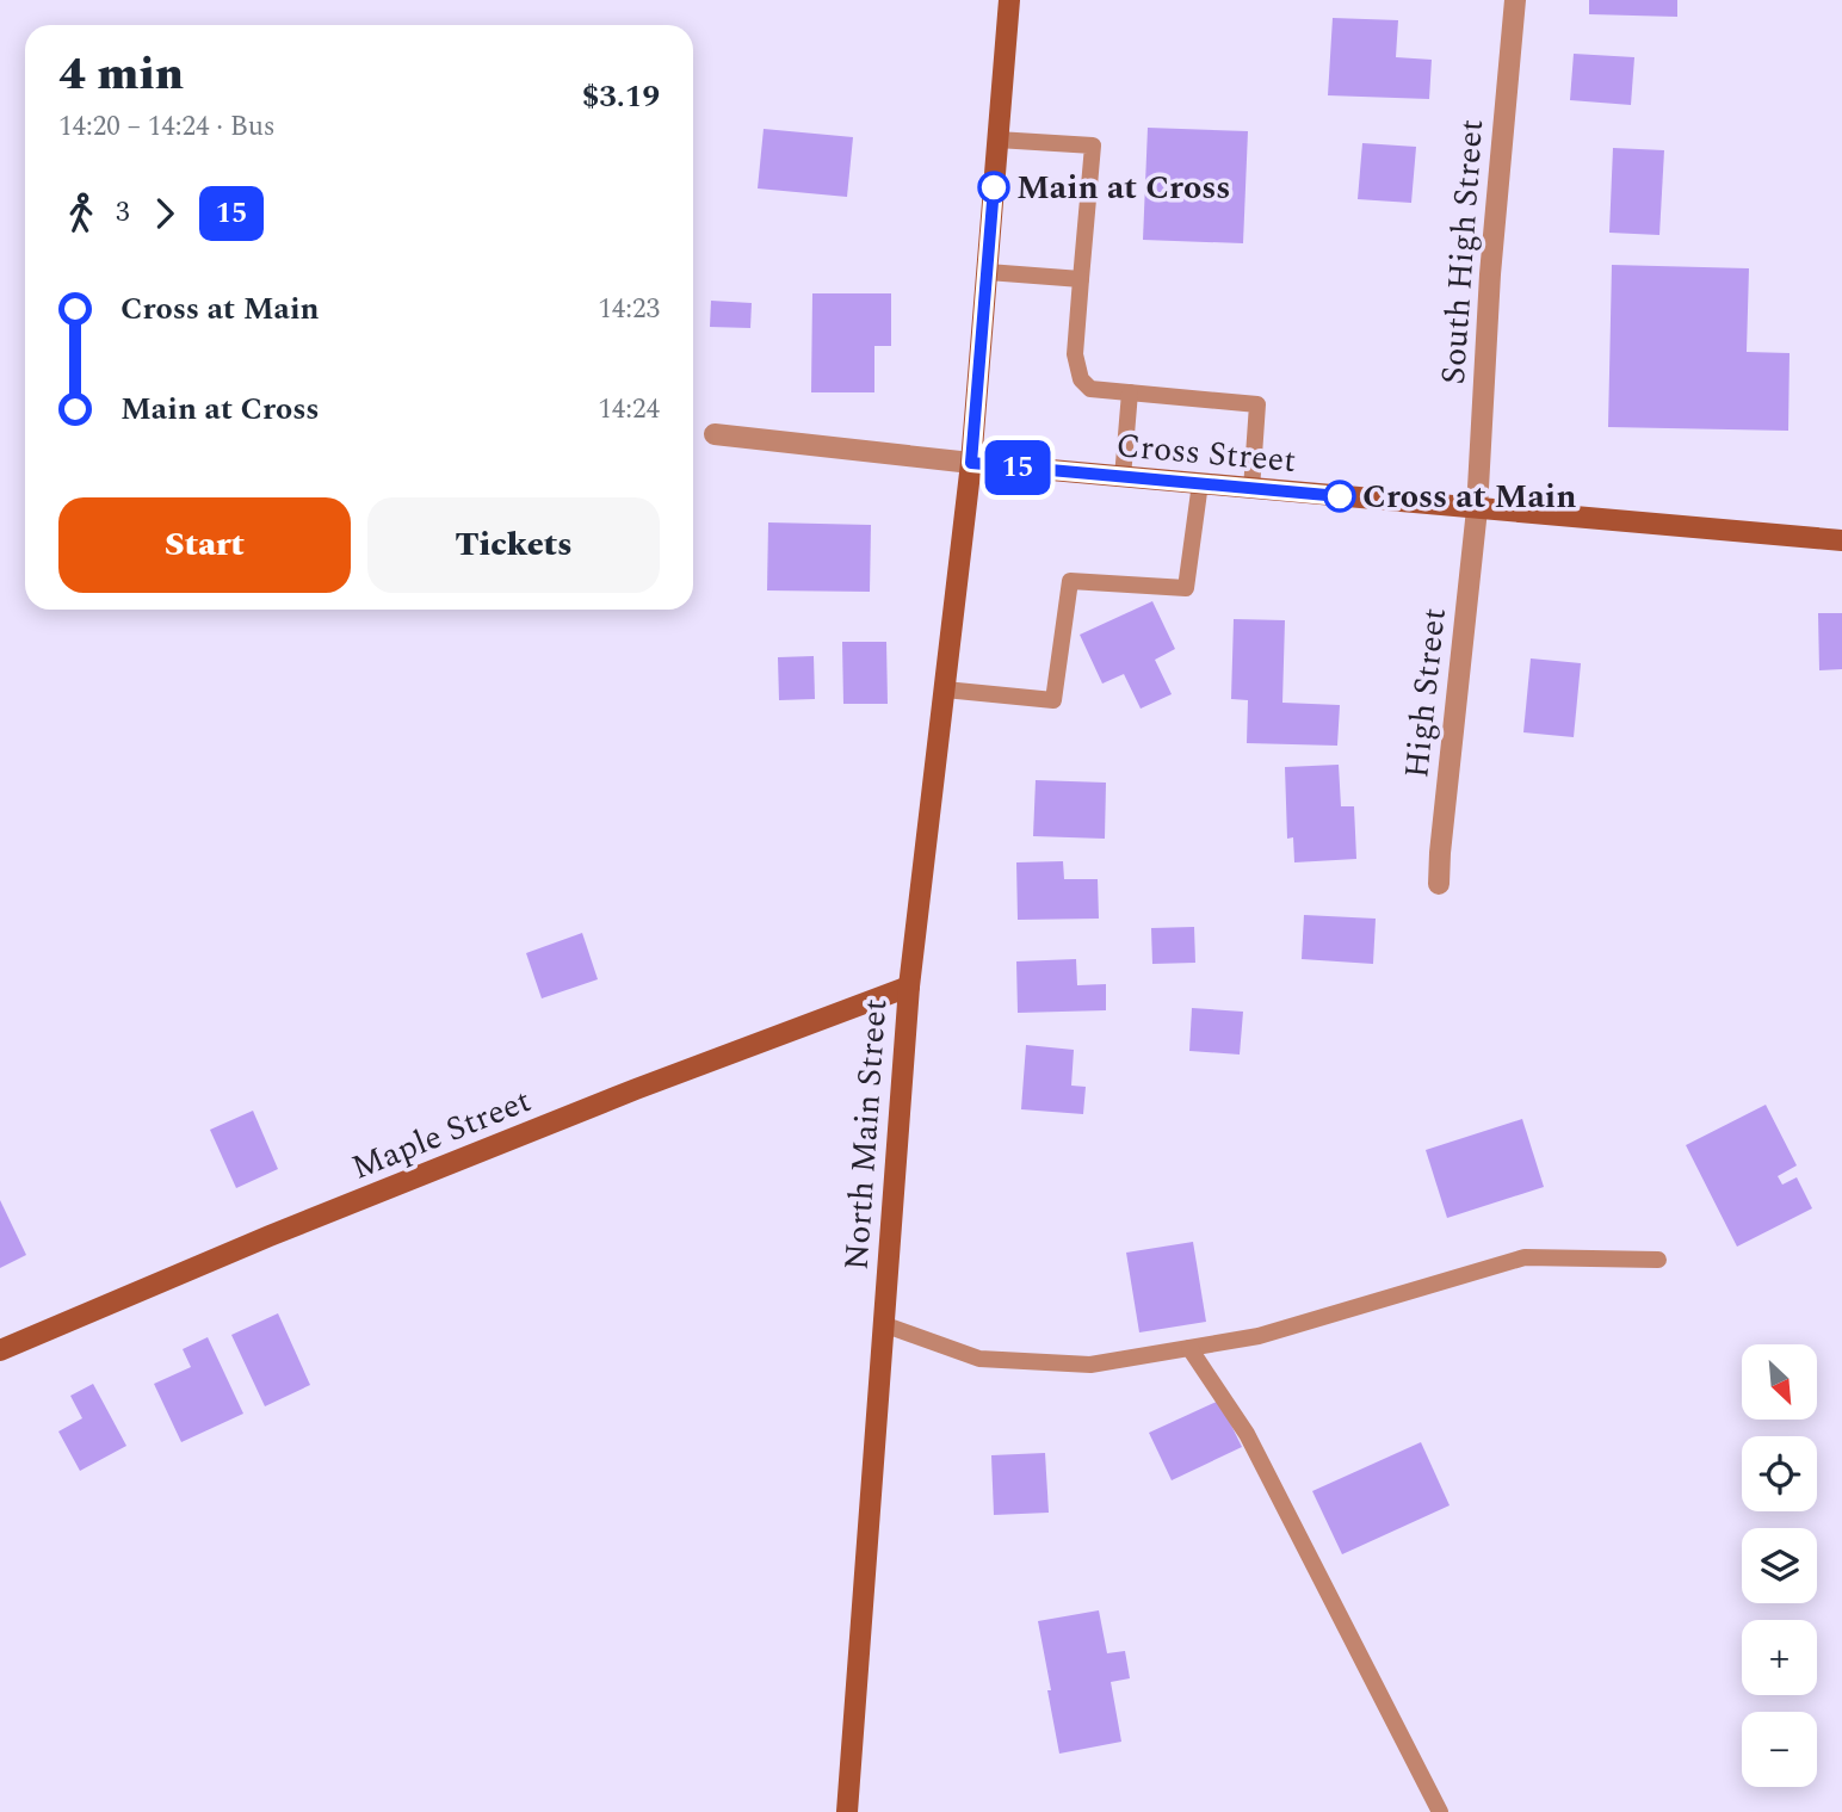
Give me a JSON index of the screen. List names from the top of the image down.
{
  "streets": {
    "main road": ["Cross Street", "Maple Street", "North Main Street"],
    "street": ["South High Street", "High Street"]
  },
  "crossings": [
    ["South High Street", "Cross Street"],
    ["South High Street", "High Street"],
    ["Cross Street", "High Street"],
    ["Cross Street", "North Main Street"],
    ["Maple Street", "North Main Street"]
  ],
  "places": ["Main at Cross", "Cross at Main"],
  "lines": ["bus line 15"],
  "north": "bottom right",
  "page": {
    "on_map": "15",
    "heading": ["4 min", "14:20 – 14:24 · Bus", "$3.19"],
    "legs": ["3", "15"],
    "list": [
      {
        "name": "Cross at Main",
        "value": "14:23"
      },
      {
        "name": "Main at Cross",
        "value": "14:24"
      }
    ],
    "buttons": ["Start", "Tickets"],
    "map_buttons": ["+", "−"]
  }
}
